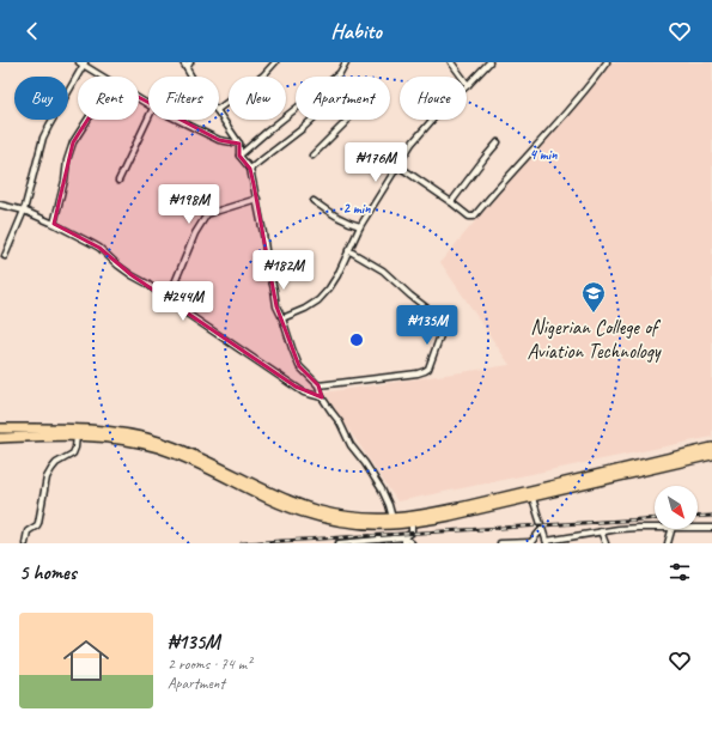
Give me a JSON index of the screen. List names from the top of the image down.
{
  "places": {
    "school or university": ["Nigerian College of Aviation Technology"]
  },
  "north": "bottom right",
  "page": {
    "header": "Habito",
    "chip": [
      "Buy",
      "Rent",
      "Filters",
      "New",
      "Apartment",
      "House"
    ],
    "price": [
      "₦176M",
      "₦198M",
      "₦182M",
      "₦244M",
      "₦135M"
    ],
    "heading": "5 homes",
    "list": [
      {
        "name": "₦135M",
        "note": "2 rooms · 74 m² · Apartment"
      }
    ]
  },
  "rings": ["4 min", "2 min"]
}
